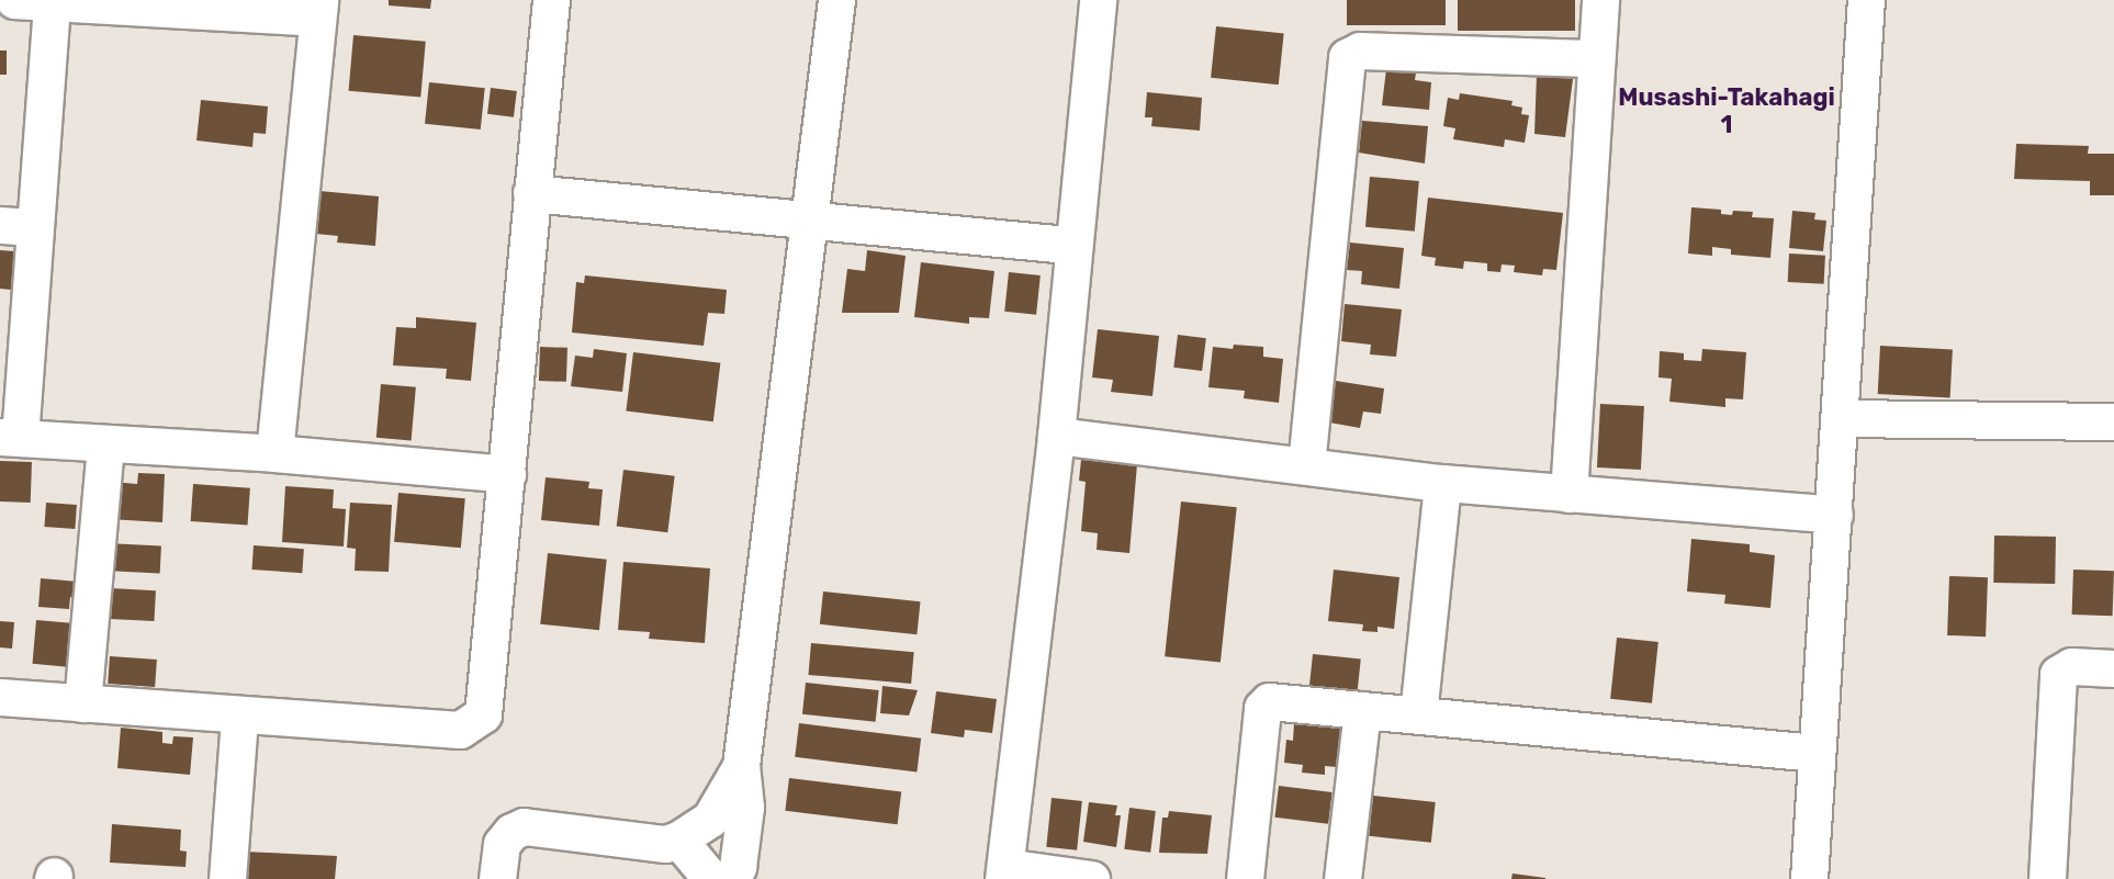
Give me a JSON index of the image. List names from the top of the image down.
{
  "districts": ["Musashi-Takahagi 1"]
}
